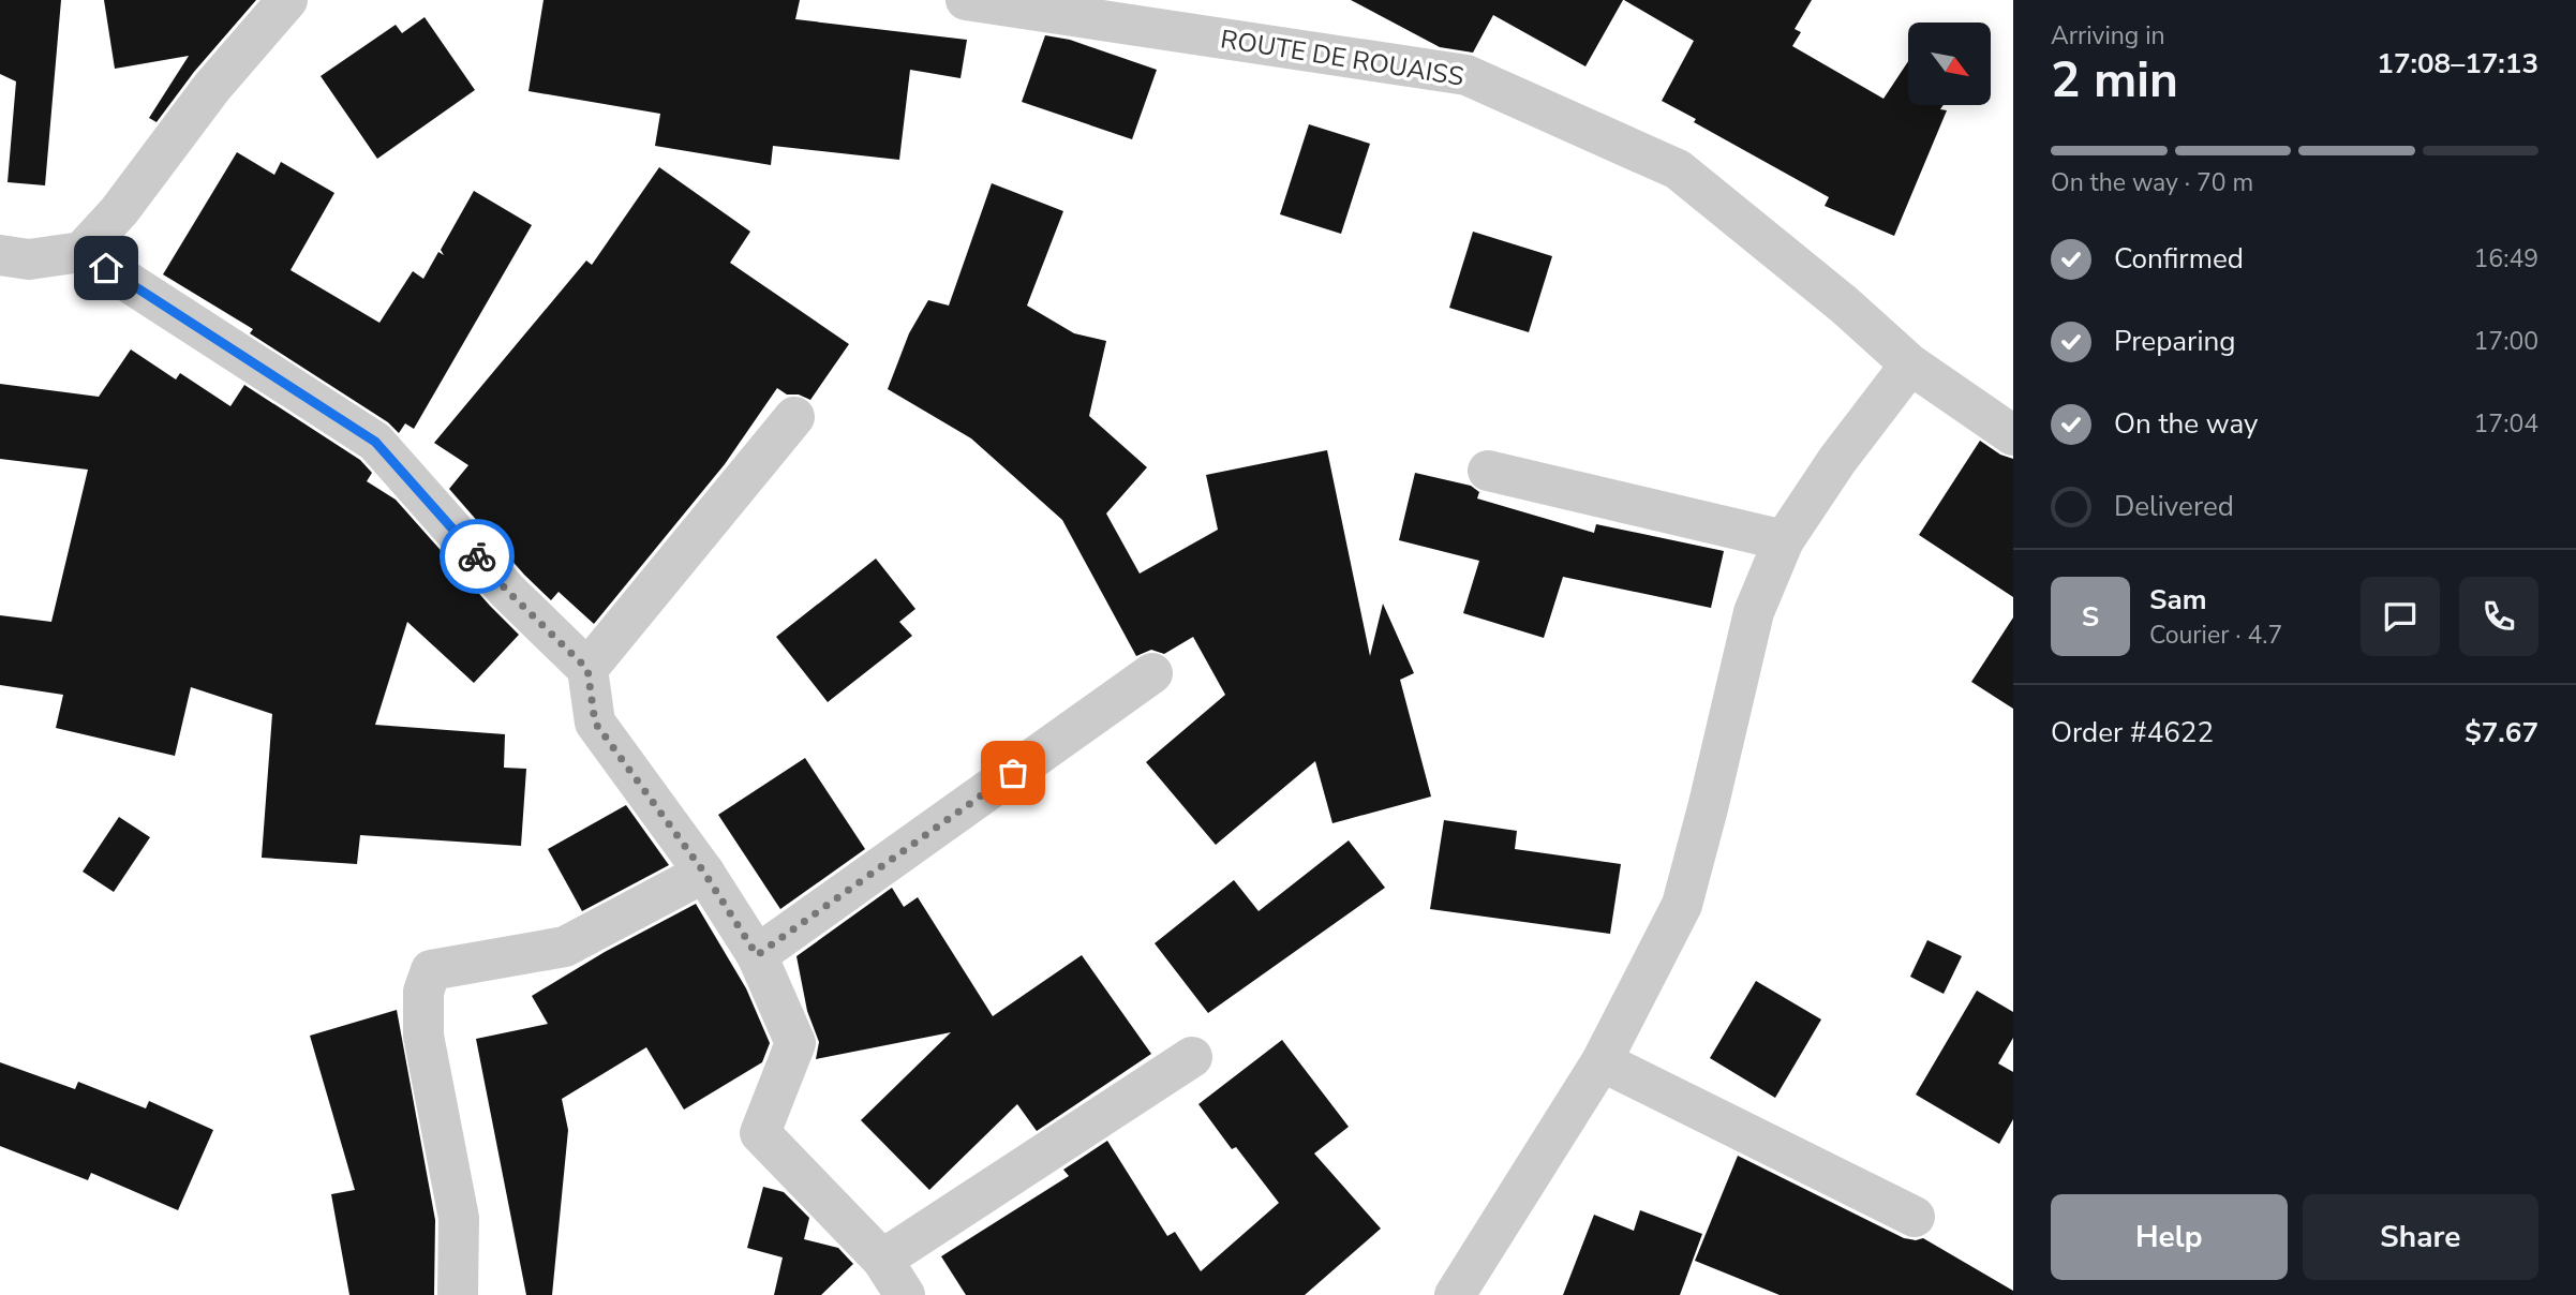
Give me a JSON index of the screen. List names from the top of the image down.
{
  "streets": {
    "street": ["ROUTE DE ROUAISS"]
  },
  "north": "bottom right",
  "page": {
    "heading": ["2 min", "Arriving in", "17:08–17:13"],
    "panel": [
      "Sam",
      "Courier · 4.7",
      "Order #4622",
      "$7.67"
    ],
    "bar": "On the way · 70 m",
    "list": [
      ["Confirmed", "16:49"],
      ["Preparing", "17:00"],
      ["On the way", "17:04"],
      "Delivered"
    ],
    "round": "S",
    "buttons": ["Help", "Share"]
  }
}
